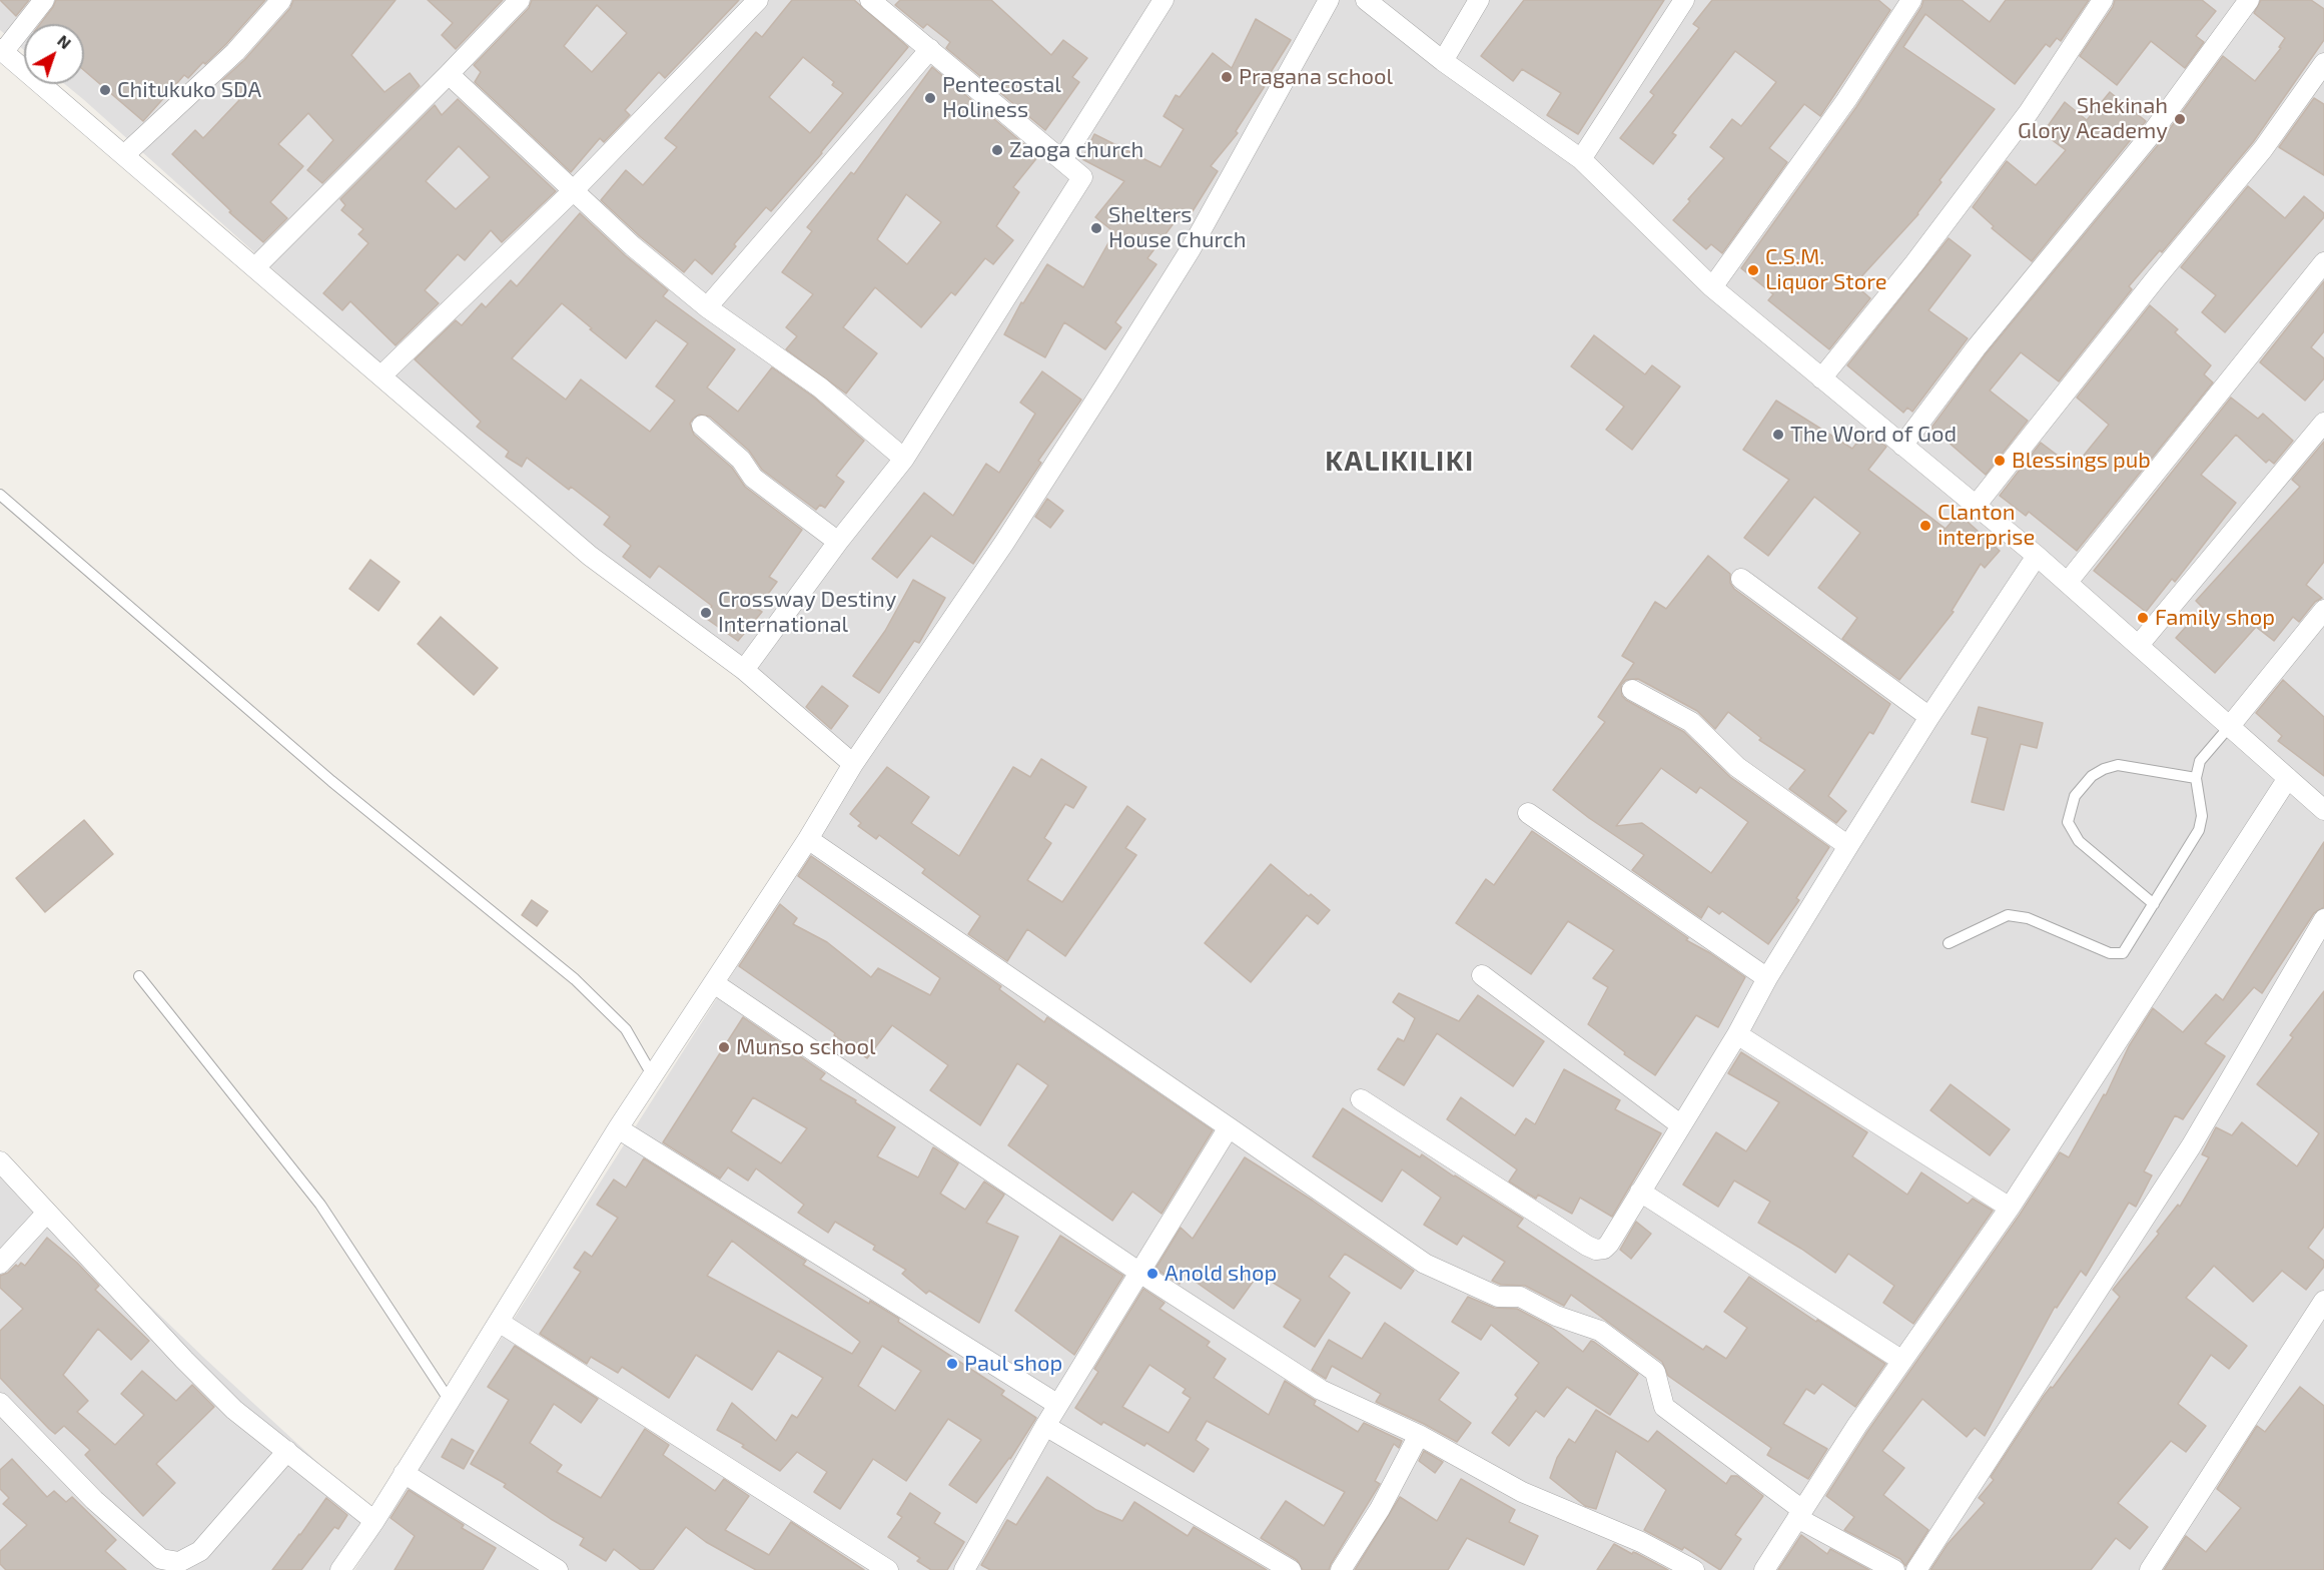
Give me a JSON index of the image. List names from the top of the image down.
{
  "districts": ["KALIKILIKI"],
  "places": [
    "Pragana school",
    "Chitukuko SDA",
    "Pentecostal Holiness",
    "Shekinah Glory Academy",
    "Zaoga church",
    "Shelters House Church",
    "C.S.M. Liquor Store",
    "The Word of God",
    "Blessings pub",
    "Clanton interprise",
    "Crossway Destiny International",
    "Family shop",
    "Munso school",
    "Anold shop",
    "Paul shop"
  ],
  "north": "top right"
}
